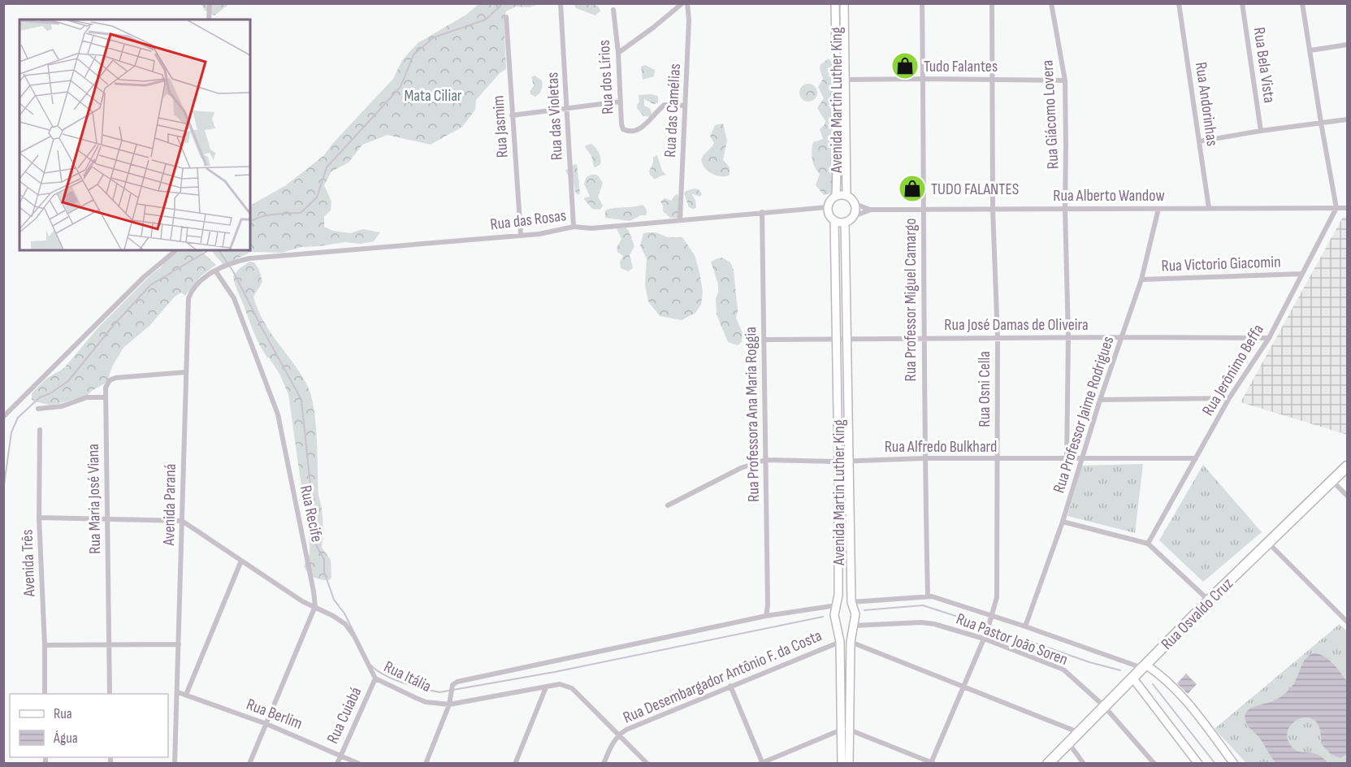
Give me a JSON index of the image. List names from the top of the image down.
{
  "streets": {
    "highway": ["Rua Osvaldo Cruz"],
    "main road": ["Avenida Martin Luther King"],
    "street": [
      "Rua Bela Vista",
      "Rua dos Lírios",
      "Rua Andorinhas",
      "Rua das Camélias",
      "Rua Giácomo Lovera",
      "Rua das Violetas",
      "Rua Jasmim",
      "Rua Alberto Wandow",
      "Rua das Rosas",
      "Rua Victorio Giacomin",
      "Rua Professor Miguel Camargo",
      "Rua José Damas de Oliveira",
      "Rua Jerônimo Beffa",
      "Rua Osni Cella",
      "Rua Professora Ana Maria Roggia",
      "Rua Professor Jaime Rodrigues",
      "Rua Alfredo Bulkhard",
      "Rua Maria José Viana",
      "Avenida Paraná",
      "Rua Recife",
      "Avenida Três",
      "Rua Pastor João Soren",
      "Rua Itália",
      "Rua Desembargador Antônio F. da Costa",
      "Rua Berlim",
      "Rua Cuiabá"
    ]
  },
  "crossings": [
    ["Rua dos Lírios", "Rua das Camélias"],
    ["Avenida Martin Luther King", "Rua Alberto Wandow"],
    ["Avenida Martin Luther King", "Rua das Rosas"],
    ["Avenida Martin Luther King", "Rua José Damas de Oliveira"],
    ["Avenida Martin Luther King", "Rua Alfredo Bulkhard"],
    ["Avenida Martin Luther King", "Rua Pastor João Soren"],
    ["Avenida Martin Luther King", "Rua Desembargador Antônio F. da Costa"],
    ["Rua Andorinhas", "Rua Alberto Wandow"],
    ["Rua das Camélias", "Rua das Rosas"],
    ["Rua Giácomo Lovera", "Rua Alberto Wandow"],
    ["Rua Giácomo Lovera", "Rua José Damas de Oliveira"],
    ["Rua Giácomo Lovera", "Rua Alfredo Bulkhard"],
    ["Rua das Violetas", "Rua das Rosas"],
    ["Rua Jasmim", "Rua das Rosas"],
    ["Rua Alberto Wandow", "Rua das Rosas"],
    ["Rua Alberto Wandow", "Rua Professor Miguel Camargo"],
    ["Rua Alberto Wandow", "Rua Jerônimo Beffa"],
    ["Rua Alberto Wandow", "Rua Osni Cella"],
    ["Rua Alberto Wandow", "Rua Professor Jaime Rodrigues"],
    ["Rua das Rosas", "Rua Professora Ana Maria Roggia"],
    ["Rua das Rosas", "Avenida Paraná"],
    ["Rua Victorio Giacomin", "Rua Jerônimo Beffa"],
    ["Rua Victorio Giacomin", "Rua Professor Jaime Rodrigues"],
    ["Rua Professor Miguel Camargo", "Rua José Damas de Oliveira"],
    ["Rua Professor Miguel Camargo", "Rua Alfredo Bulkhard"],
    ["Rua Professor Miguel Camargo", "Rua Pastor João Soren"],
    ["Rua José Damas de Oliveira", "Rua Jerônimo Beffa"],
    ["Rua José Damas de Oliveira", "Rua Osni Cella"],
    ["Rua José Damas de Oliveira", "Rua Professora Ana Maria Roggia"],
    ["Rua José Damas de Oliveira", "Rua Professor Jaime Rodrigues"],
    ["Rua Jerônimo Beffa", "Rua Alfredo Bulkhard"],
    ["Rua Osni Cella", "Rua Alfredo Bulkhard"],
    ["Rua Osni Cella", "Rua Pastor João Soren"],
    ["Rua Professora Ana Maria Roggia", "Rua Alfredo Bulkhard"],
    ["Rua Professor Jaime Rodrigues", "Rua Alfredo Bulkhard"],
    ["Rua Professor Jaime Rodrigues", "Rua Pastor João Soren"],
    ["Rua Maria José Viana", "Avenida Paraná"],
    ["Avenida Paraná", "Rua Recife"],
    ["Avenida Paraná", "Rua Itália"],
    ["Avenida Paraná", "Rua Berlim"],
    ["Rua Recife", "Rua Itália"],
    ["Rua Osvaldo Cruz", "Rua Pastor João Soren"],
    ["Rua Itália", "Rua Desembargador Antônio F. da Costa"],
    ["Rua Itália", "Rua Cuiabá"],
    ["Rua Berlim", "Rua Cuiabá"]
  ],
  "parks": ["Mata Ciliar"],
  "places": {
    "shop": ["Tudo Falantes", "TUDO FALANTES"]
  },
  "legend": ["Rua", "Água"]
}
